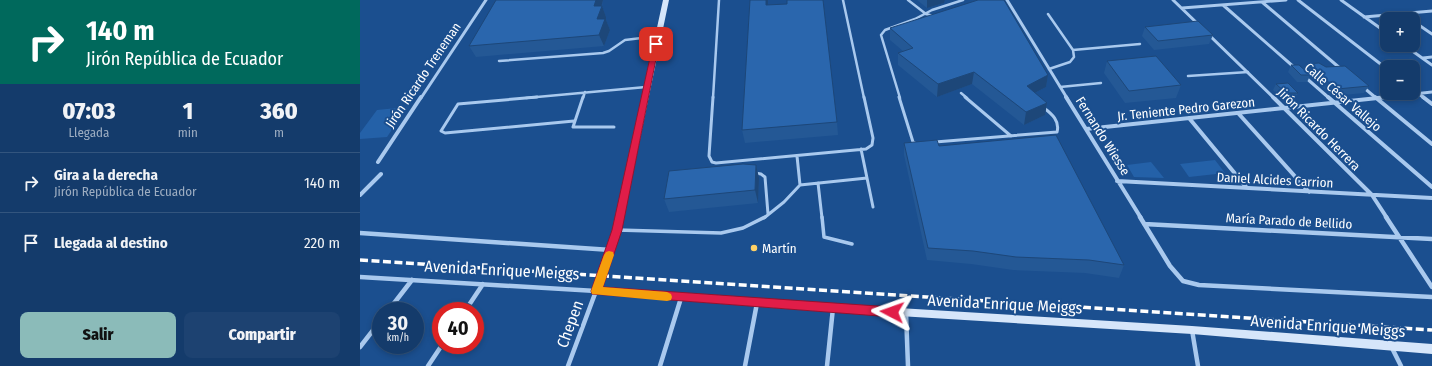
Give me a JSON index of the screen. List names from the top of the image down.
{
  "streets": {
    "street": [
      "Jirón Ricardo Treneman",
      "Calle César Vallejo",
      "Jr. Teniente Pedro Garezon",
      "Jirón Ricardo Herrera",
      "Fernando Wiesse",
      "Daniel Alcides Carrion",
      "María Parado de Bellido",
      "Avenida Enrique Meiggs",
      "Chepen"
    ]
  },
  "crossings": [
    ["Calle César Vallejo", "Jr. Teniente Pedro Garezon"],
    ["Jr. Teniente Pedro Garezon", "Jirón Ricardo Herrera"],
    ["Jr. Teniente Pedro Garezon", "Fernando Wiesse"],
    ["Jirón Ricardo Herrera", "Daniel Alcides Carrion"],
    ["Jirón Ricardo Herrera", "María Parado de Bellido"],
    ["Fernando Wiesse", "Daniel Alcides Carrion"],
    ["Fernando Wiesse", "María Parado de Bellido"],
    ["Avenida Enrique Meiggs", "Chepen"]
  ],
  "places": ["Martín"],
  "page": {
    "turn": ["140 m", "Jirón República de Ecuador"],
    "map_buttons": ["+", "−"],
    "eta": [
      "07:03",
      "Llegada",
      "1",
      "min",
      "360",
      "m"
    ],
    "list": [
      {
        "name": "Gira a la derecha",
        "note": "Jirón República de Ecuador",
        "value": "140 m"
      },
      {
        "name": "Llegada al destino",
        "value": "220 m"
      }
    ],
    "speed": "30 km/h",
    "limit": "40",
    "buttons": ["Salir", "Compartir"]
  }
}
